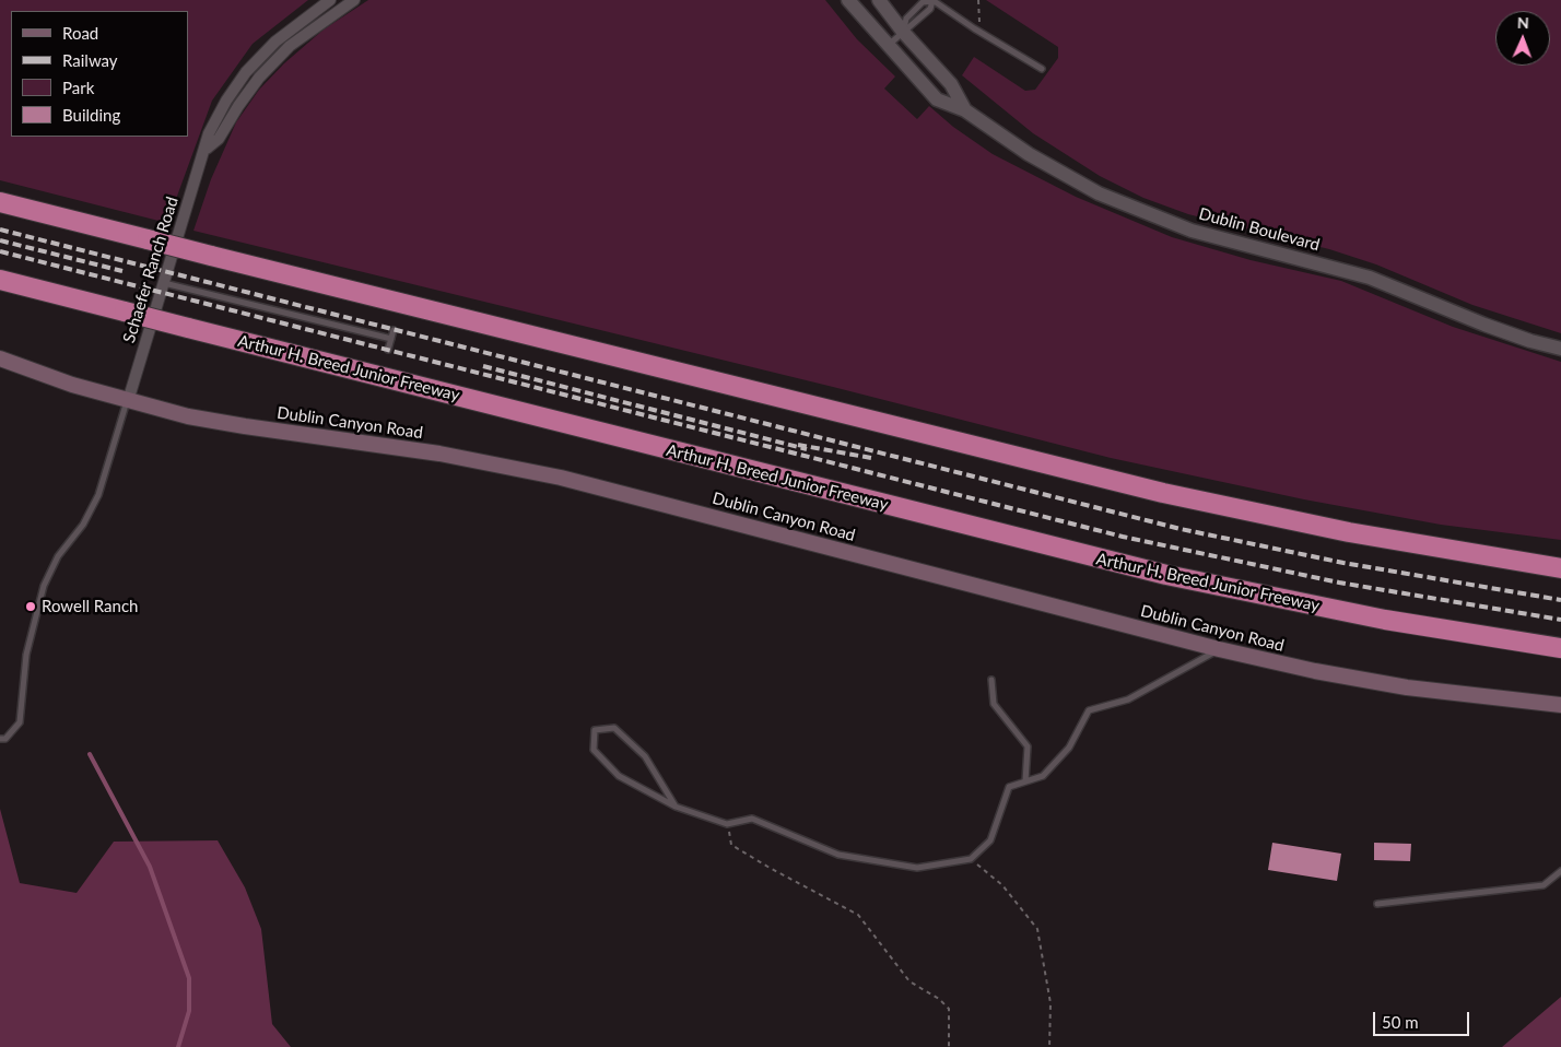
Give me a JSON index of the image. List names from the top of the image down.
{
  "streets": {
    "highway": ["Arthur H. Breed Junior Freeway"],
    "main road": ["Dublin Canyon Road"],
    "street": ["Dublin Boulevard", "Schaefer Ranch Road"]
  },
  "crossings": [
    ["Schaefer Ranch Road", "Dublin Canyon Road"]
  ],
  "places": ["Rowell Ranch"],
  "legend": [
    "Road",
    "Railway",
    "Park",
    "Building"
  ],
  "scale_bar": "50 m",
  "north": "top"
}
